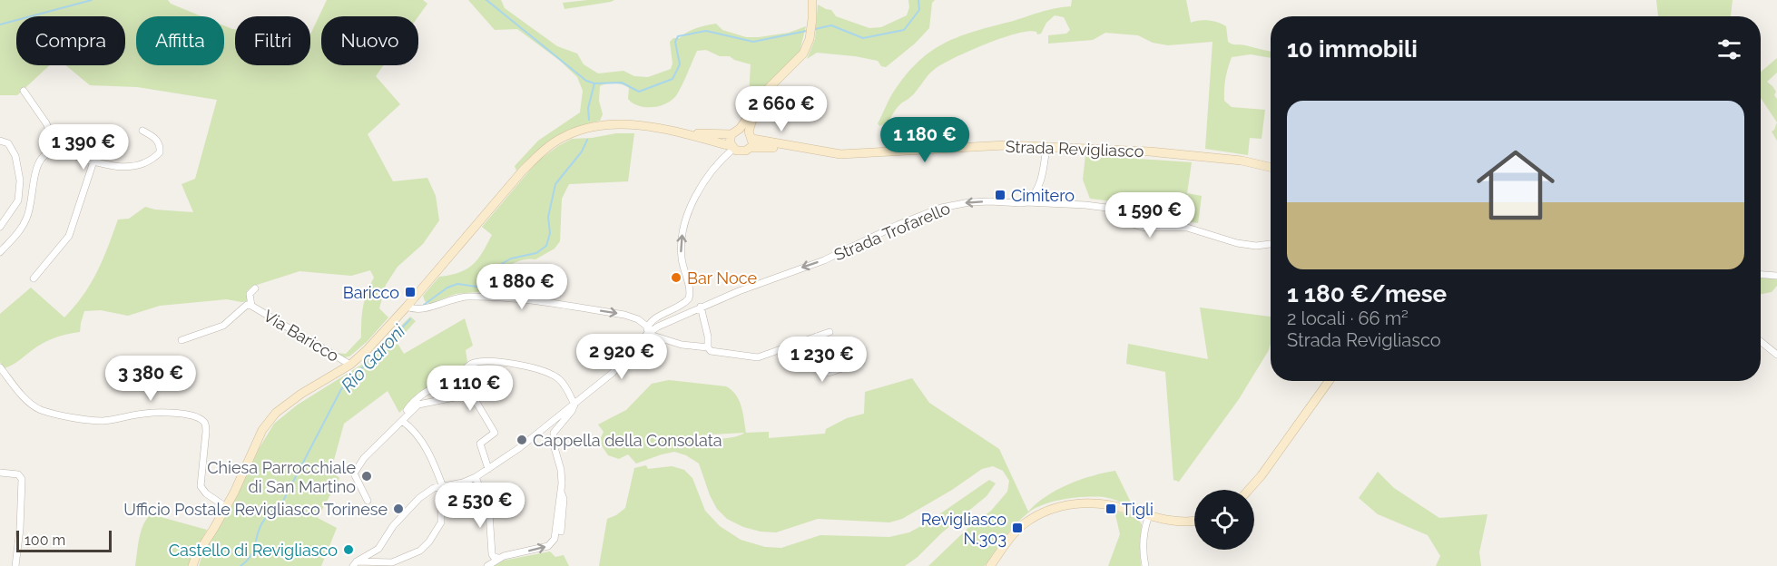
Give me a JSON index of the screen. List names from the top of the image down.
{
  "streets": {
    "street": ["Strada Revigliasco", "Strada Trofarello", "Via Baricco"]
  },
  "one_way": ["Strada Trofarello"],
  "water": ["Rio Garoni"],
  "places": {
    "transit": [
      "Cimitero",
      "Baricco",
      "Tigli",
      "Revigliasco N.303"
    ],
    "other": [
      "Bar Noce",
      "Cappella della Consolata",
      "Chiesa Parrocchiale di San Martino",
      "Ufficio Postale Revigliasco Torinese",
      "Castello di Revigliasco"
    ]
  },
  "scale_bar": "100 m",
  "page": {
    "chip": [
      "Compra",
      "Affitta",
      "Filtri",
      "Nuovo"
    ],
    "heading": "10 immobili",
    "list": [
      {
        "name": "1 180 €/mese",
        "note": "2 locali · 66 m² · Strada Revigliasco"
      }
    ],
    "price": [
      "2 660 €",
      "1 180 €",
      "1 390 €",
      "1 590 €",
      "1 880 €",
      "2 920 €",
      "1 230 €",
      "3 380 €",
      "1 110 €",
      "2 530 €"
    ],
    "scale": "100 m"
  }
}
